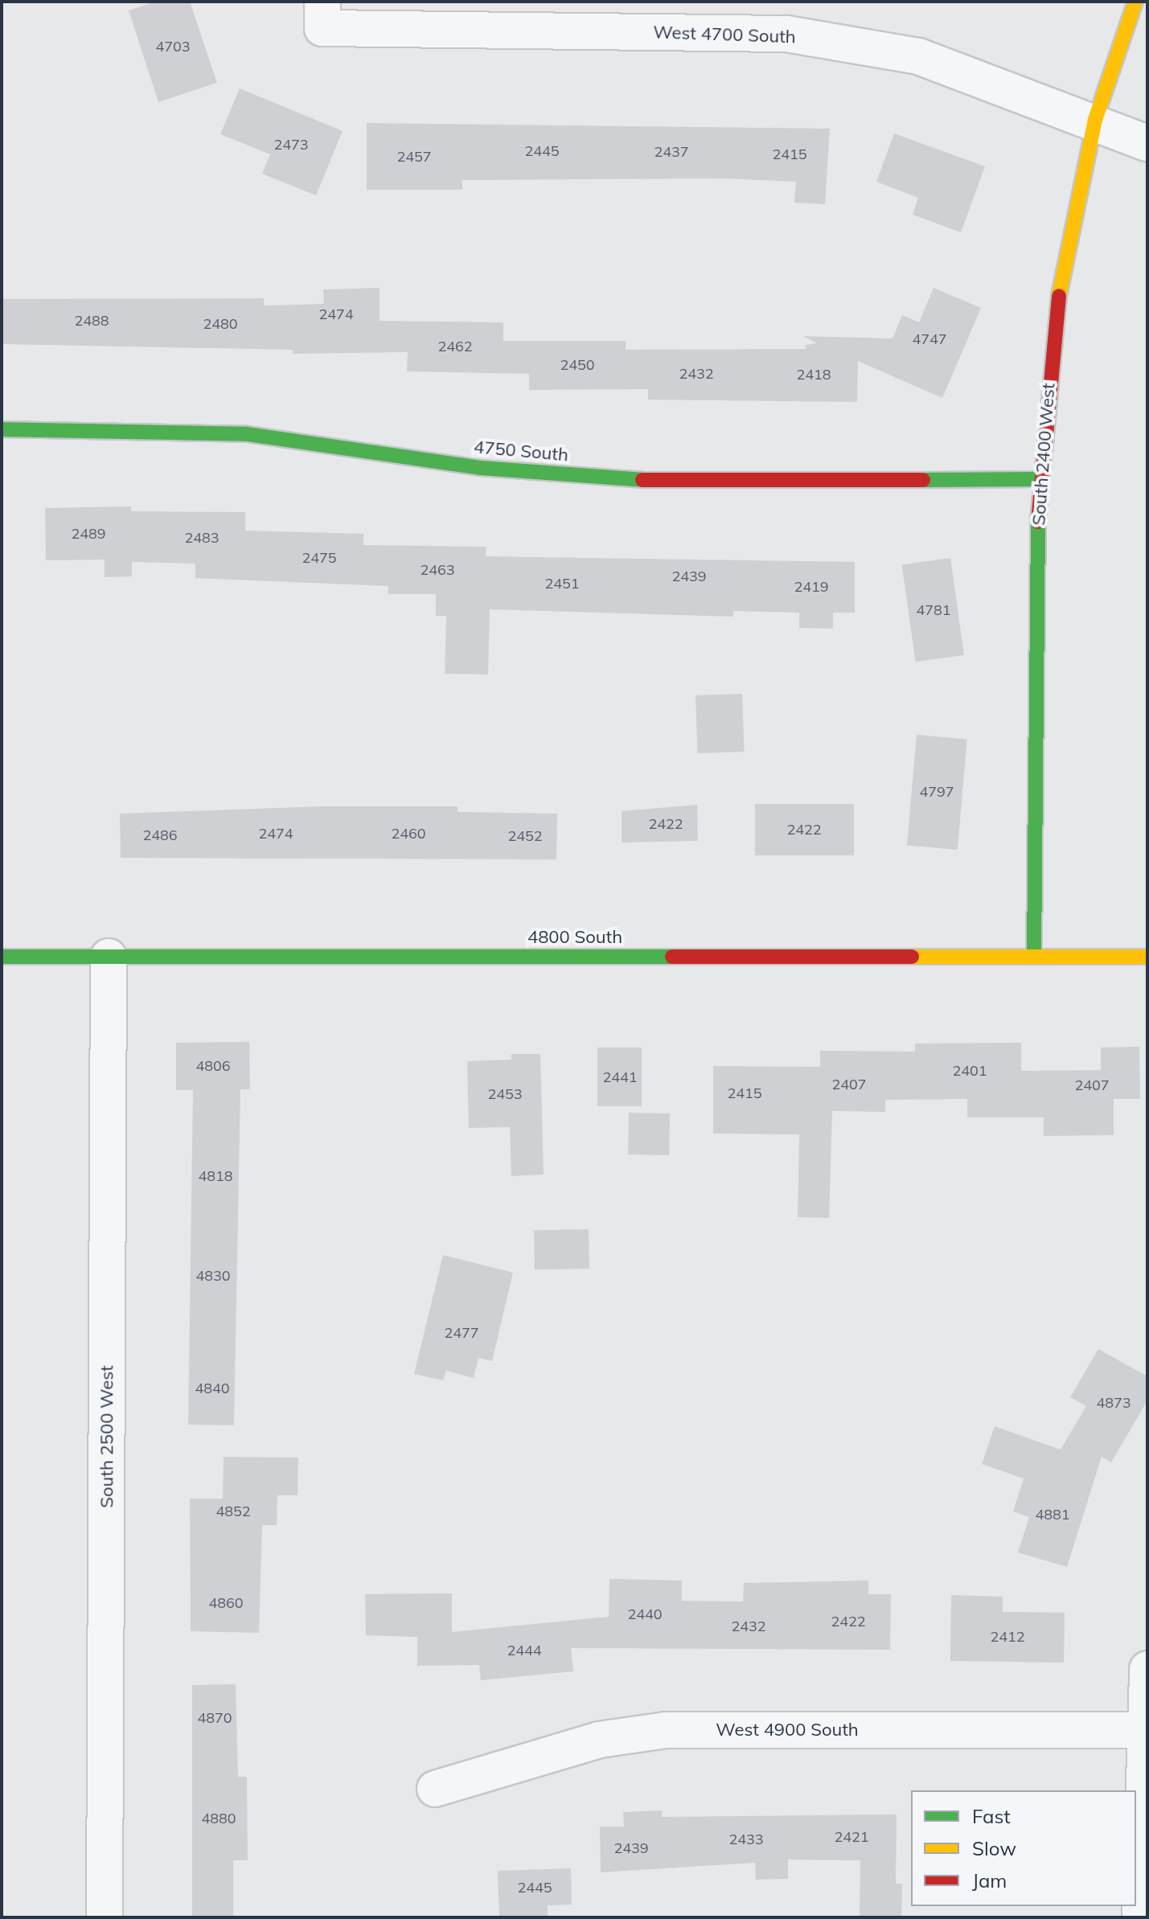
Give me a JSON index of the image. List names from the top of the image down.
{
  "streets": {
    "street": [
      "West 4700 South",
      "4750 South",
      "South 2400 West",
      "4800 South",
      "South 2500 West",
      "West 4900 South"
    ]
  },
  "crossings": [
    ["West 4700 South", "South 2400 West"],
    ["4750 South", "South 2400 West"],
    ["South 2400 West", "4800 South"],
    ["4800 South", "South 2500 West"]
  ],
  "house_numbers": [
    "4703",
    "2473",
    "2445",
    "2437",
    "2415",
    "2457",
    "2474",
    "2488",
    "2480",
    "4747",
    "2462",
    "2450",
    "2432",
    "2418",
    "2489",
    "2483",
    "2475",
    "2463",
    "2439",
    "2451",
    "2419",
    "4781",
    "4797",
    "2422",
    "2422",
    "2474",
    "2460",
    "2486",
    "2452",
    "4806",
    "2401",
    "2441",
    "2407",
    "2407",
    "2415",
    "2453",
    "4818",
    "4830",
    "2477",
    "4840",
    "4873",
    "4852",
    "4881",
    "4860",
    "2440",
    "2422",
    "2432",
    "2412",
    "2444",
    "4870",
    "4880",
    "2421",
    "2433",
    "2439",
    "2445"
  ],
  "legend": ["Fast", "Slow", "Jam"]
}
